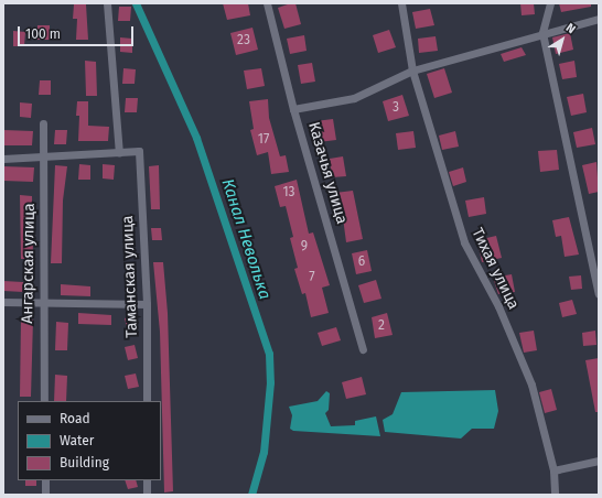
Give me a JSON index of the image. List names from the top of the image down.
{
  "streets": {
    "street": [
      "Казачья улица",
      "Ангарская улица",
      "Тихая улица",
      "Таманская улица"
    ]
  },
  "water": ["Канал Неволька"],
  "house_numbers": [
    "23",
    "3",
    "17",
    "13",
    "9",
    "6",
    "7",
    "2"
  ],
  "legend": ["Road", "Water", "Building"],
  "scale_bar": "100 m",
  "north": "top right"
}
